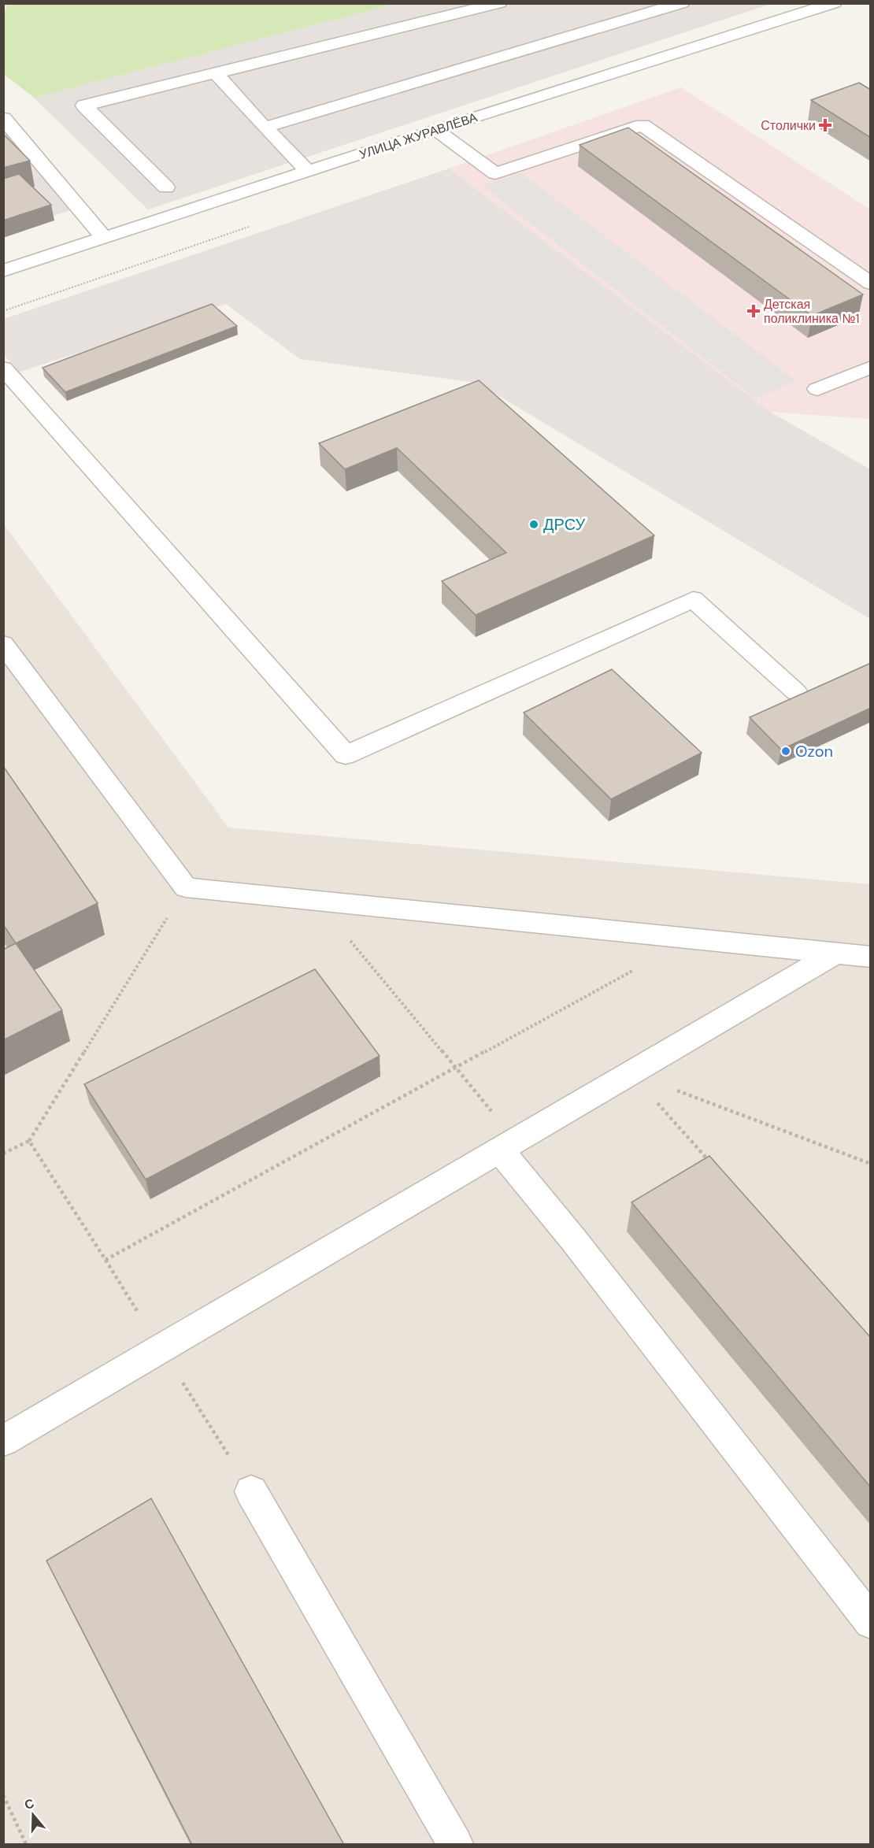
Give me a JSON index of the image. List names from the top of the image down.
{
  "streets": {
    "street": ["УЛИЦА ЖУРАВЛЁВА"]
  },
  "places": {
    "health": ["Столички", "Детская поликлиника №1"],
    "other": ["ДРСУ", "Ozon"]
  },
  "north": "top"
}
